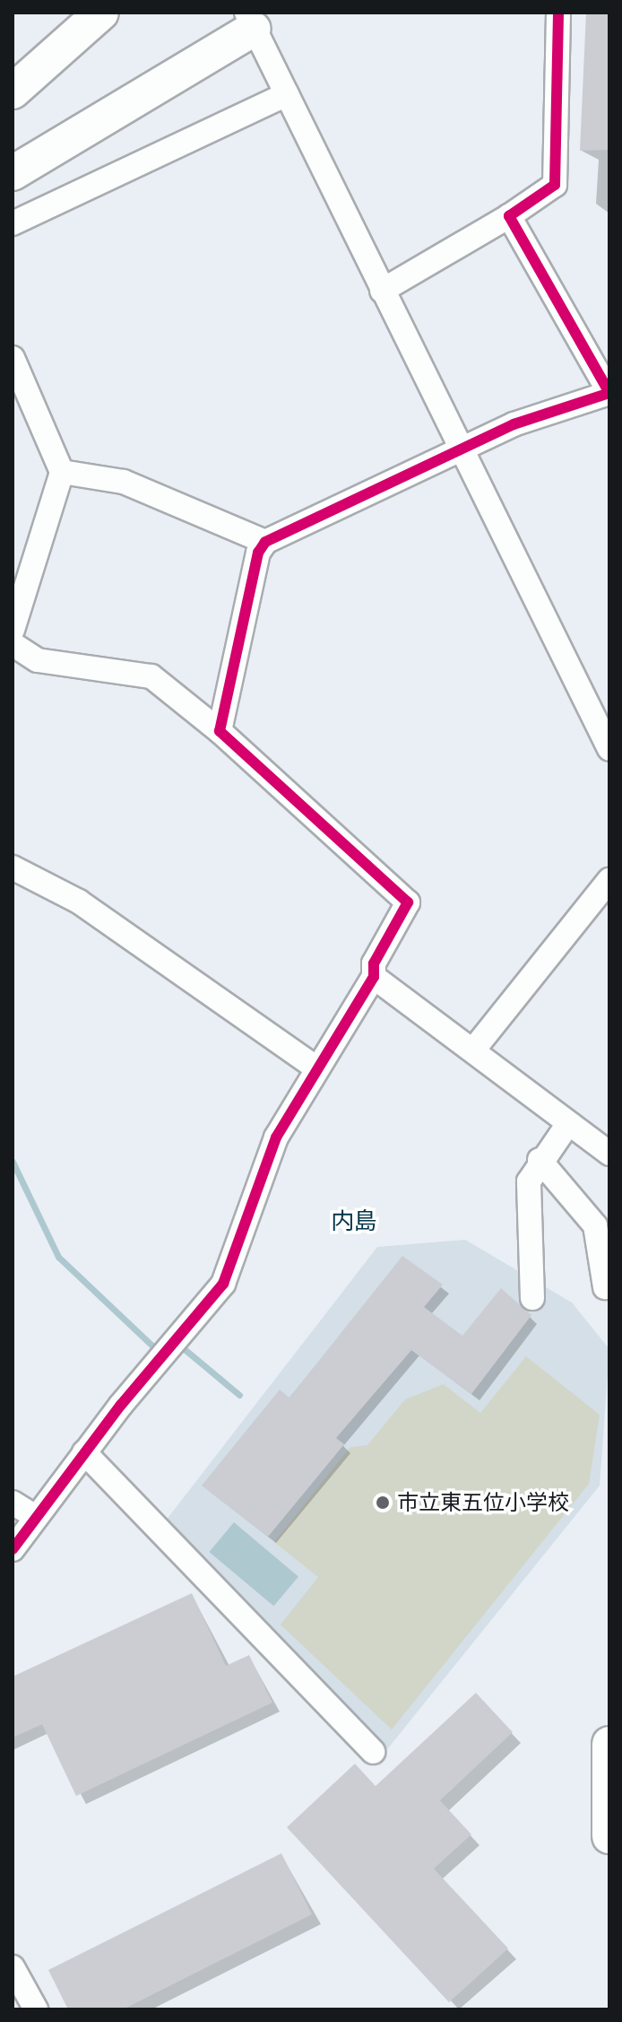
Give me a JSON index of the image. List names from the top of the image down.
{
  "districts": ["内島"],
  "places": ["市立東五位小学校"]
}
